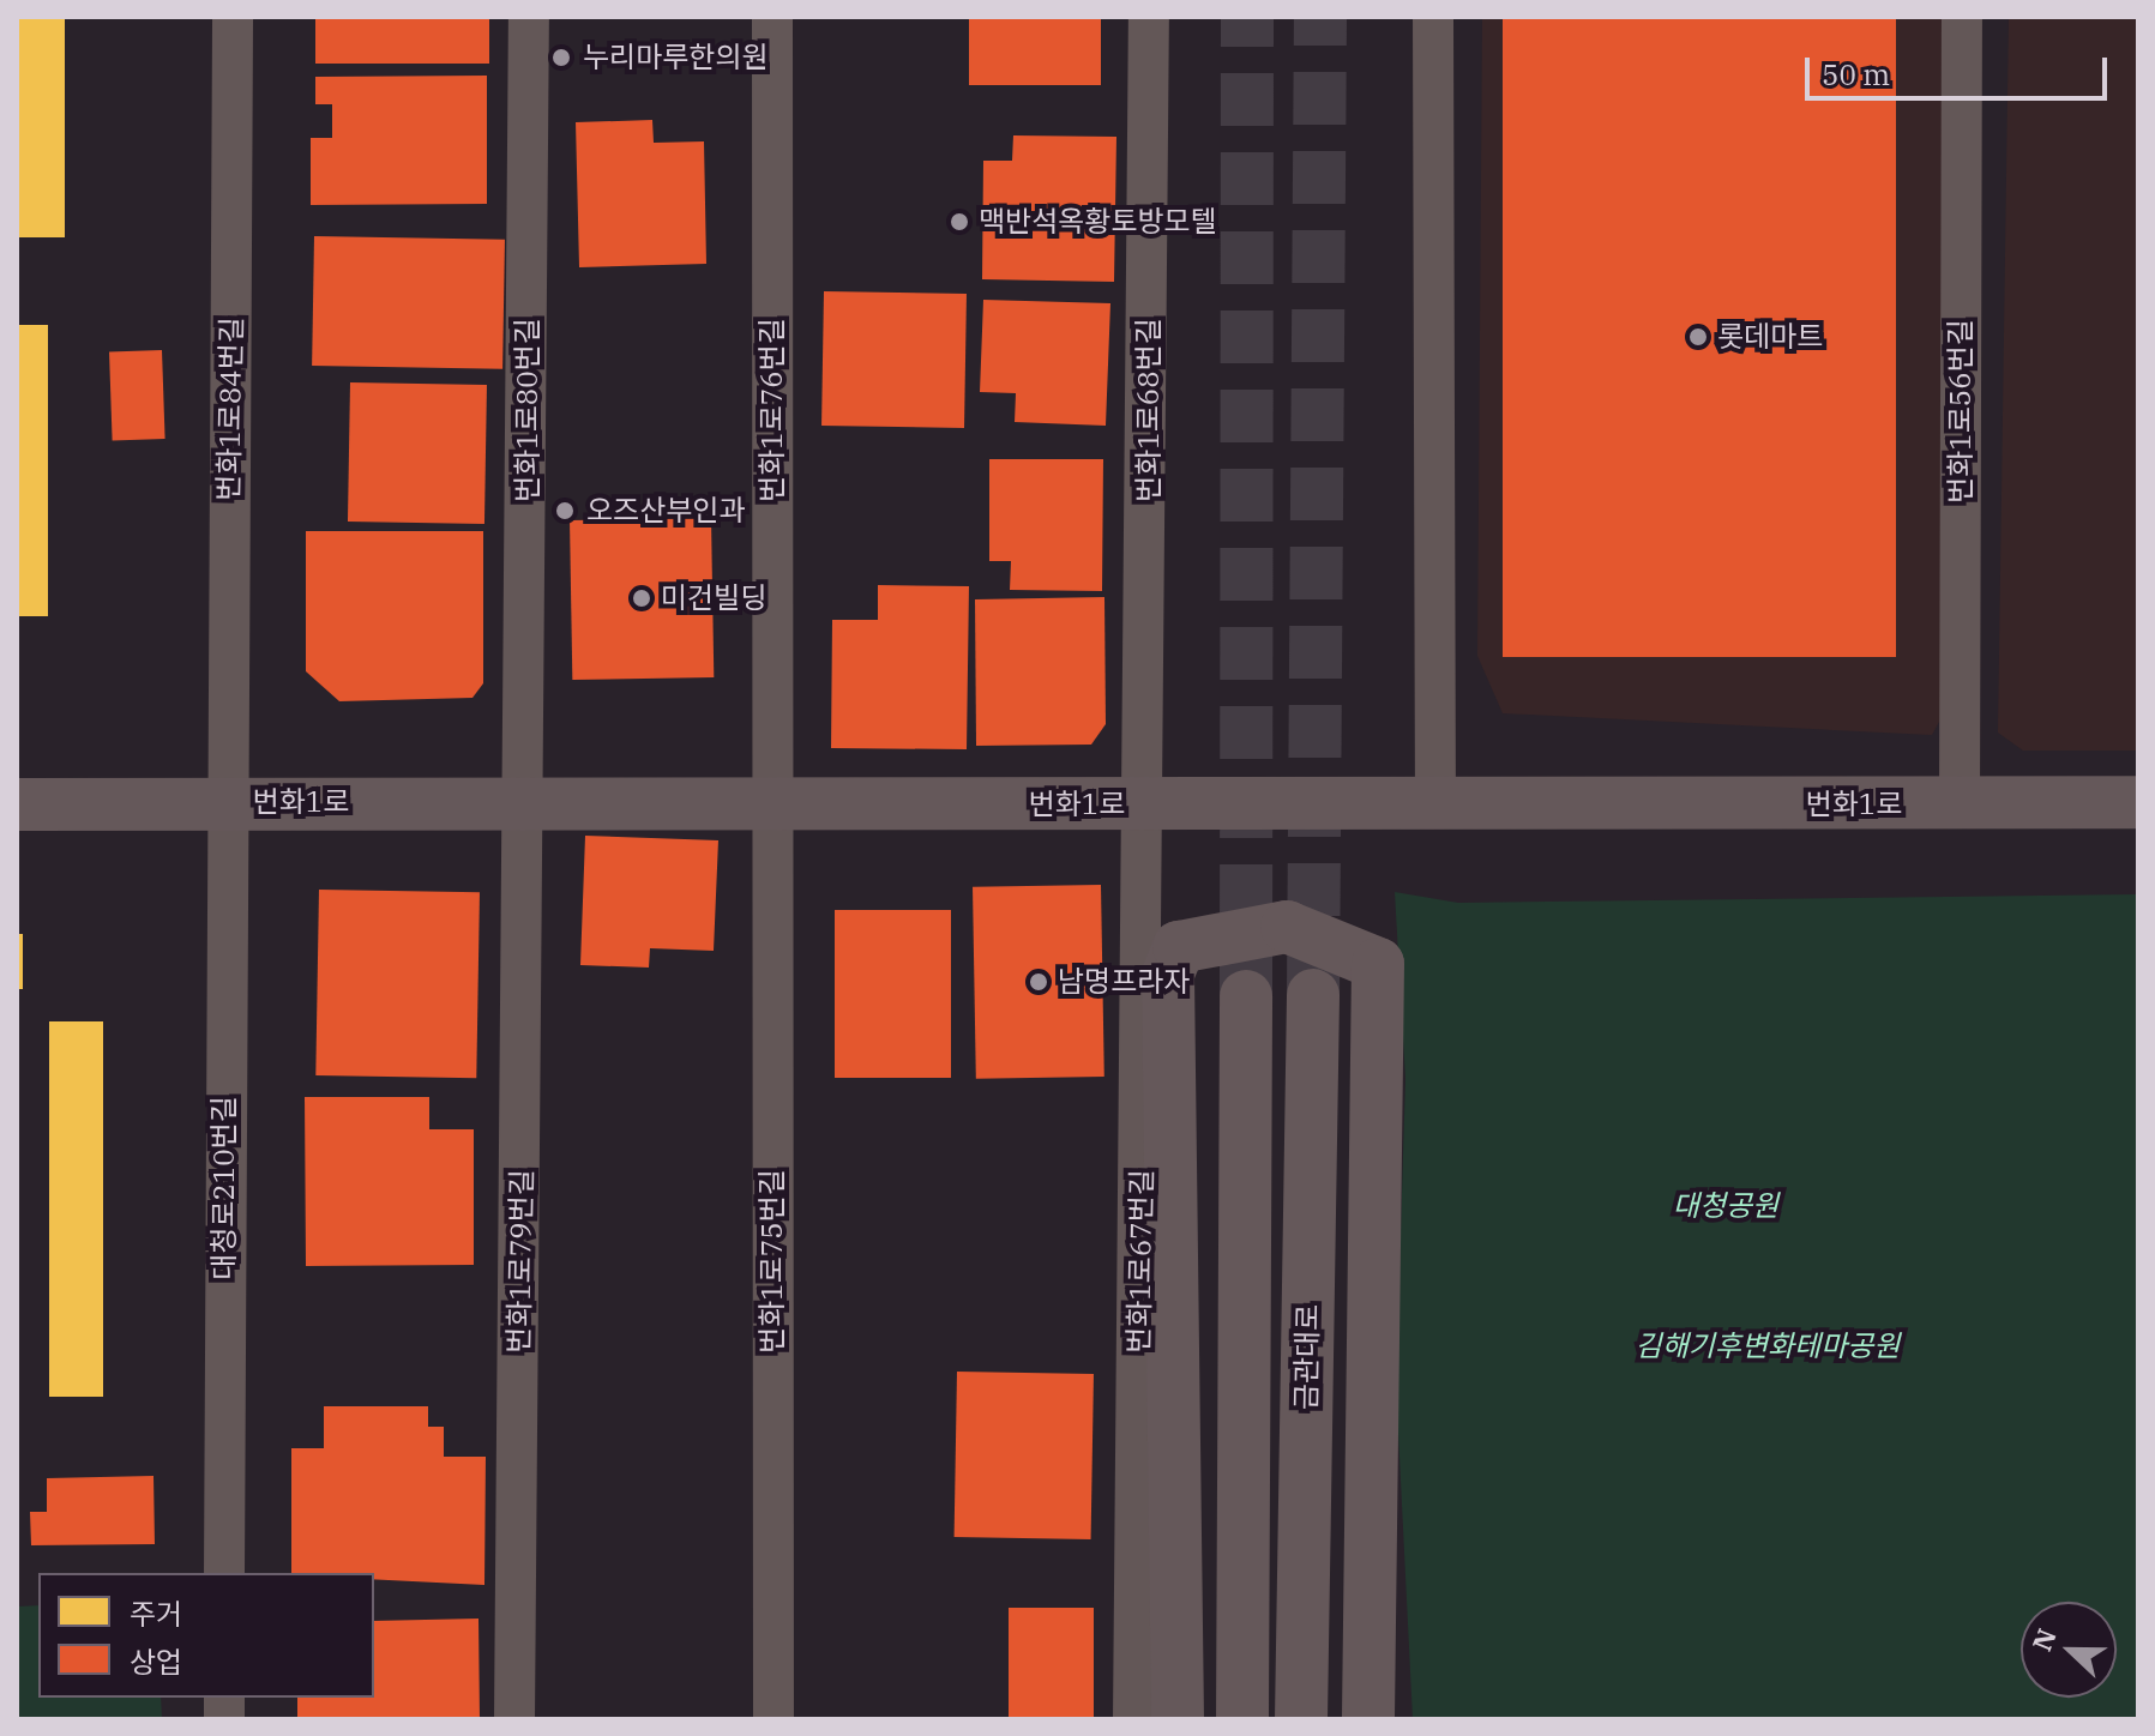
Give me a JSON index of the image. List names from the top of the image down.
{
  "streets": {
    "main road": ["번화1로", "금관대로"],
    "street": [
      "번화1로84번길",
      "번화1로80번길",
      "번화1로76번길",
      "번화1로68번길",
      "번화1로56번길",
      "대청로210번길",
      "번화1로79번길",
      "번화1로75번길",
      "번화1로67번길"
    ]
  },
  "crossings": [
    ["번화1로84번길", "번화1로"],
    ["번화1로84번길", "대청로210번길"],
    ["번화1로80번길", "번화1로"],
    ["번화1로80번길", "번화1로79번길"],
    ["번화1로76번길", "번화1로"],
    ["번화1로76번길", "번화1로75번길"],
    ["번화1로68번길", "번화1로"],
    ["번화1로68번길", "번화1로67번길"],
    ["번화1로56번길", "번화1로"],
    ["번화1로", "대청로210번길"],
    ["번화1로", "번화1로79번길"],
    ["번화1로", "번화1로75번길"],
    ["번화1로", "번화1로67번길"]
  ],
  "parks": ["대청공원", "김해기후변화테마공원"],
  "places": [
    "누리마루한의원",
    "맥반석옥황토방모텔",
    "롯데마트",
    "오즈산부인과",
    "미건빌딩",
    "남명프라자"
  ],
  "legend": ["주거", "상업"],
  "scale_bar": "50 m",
  "north": "left"
}
